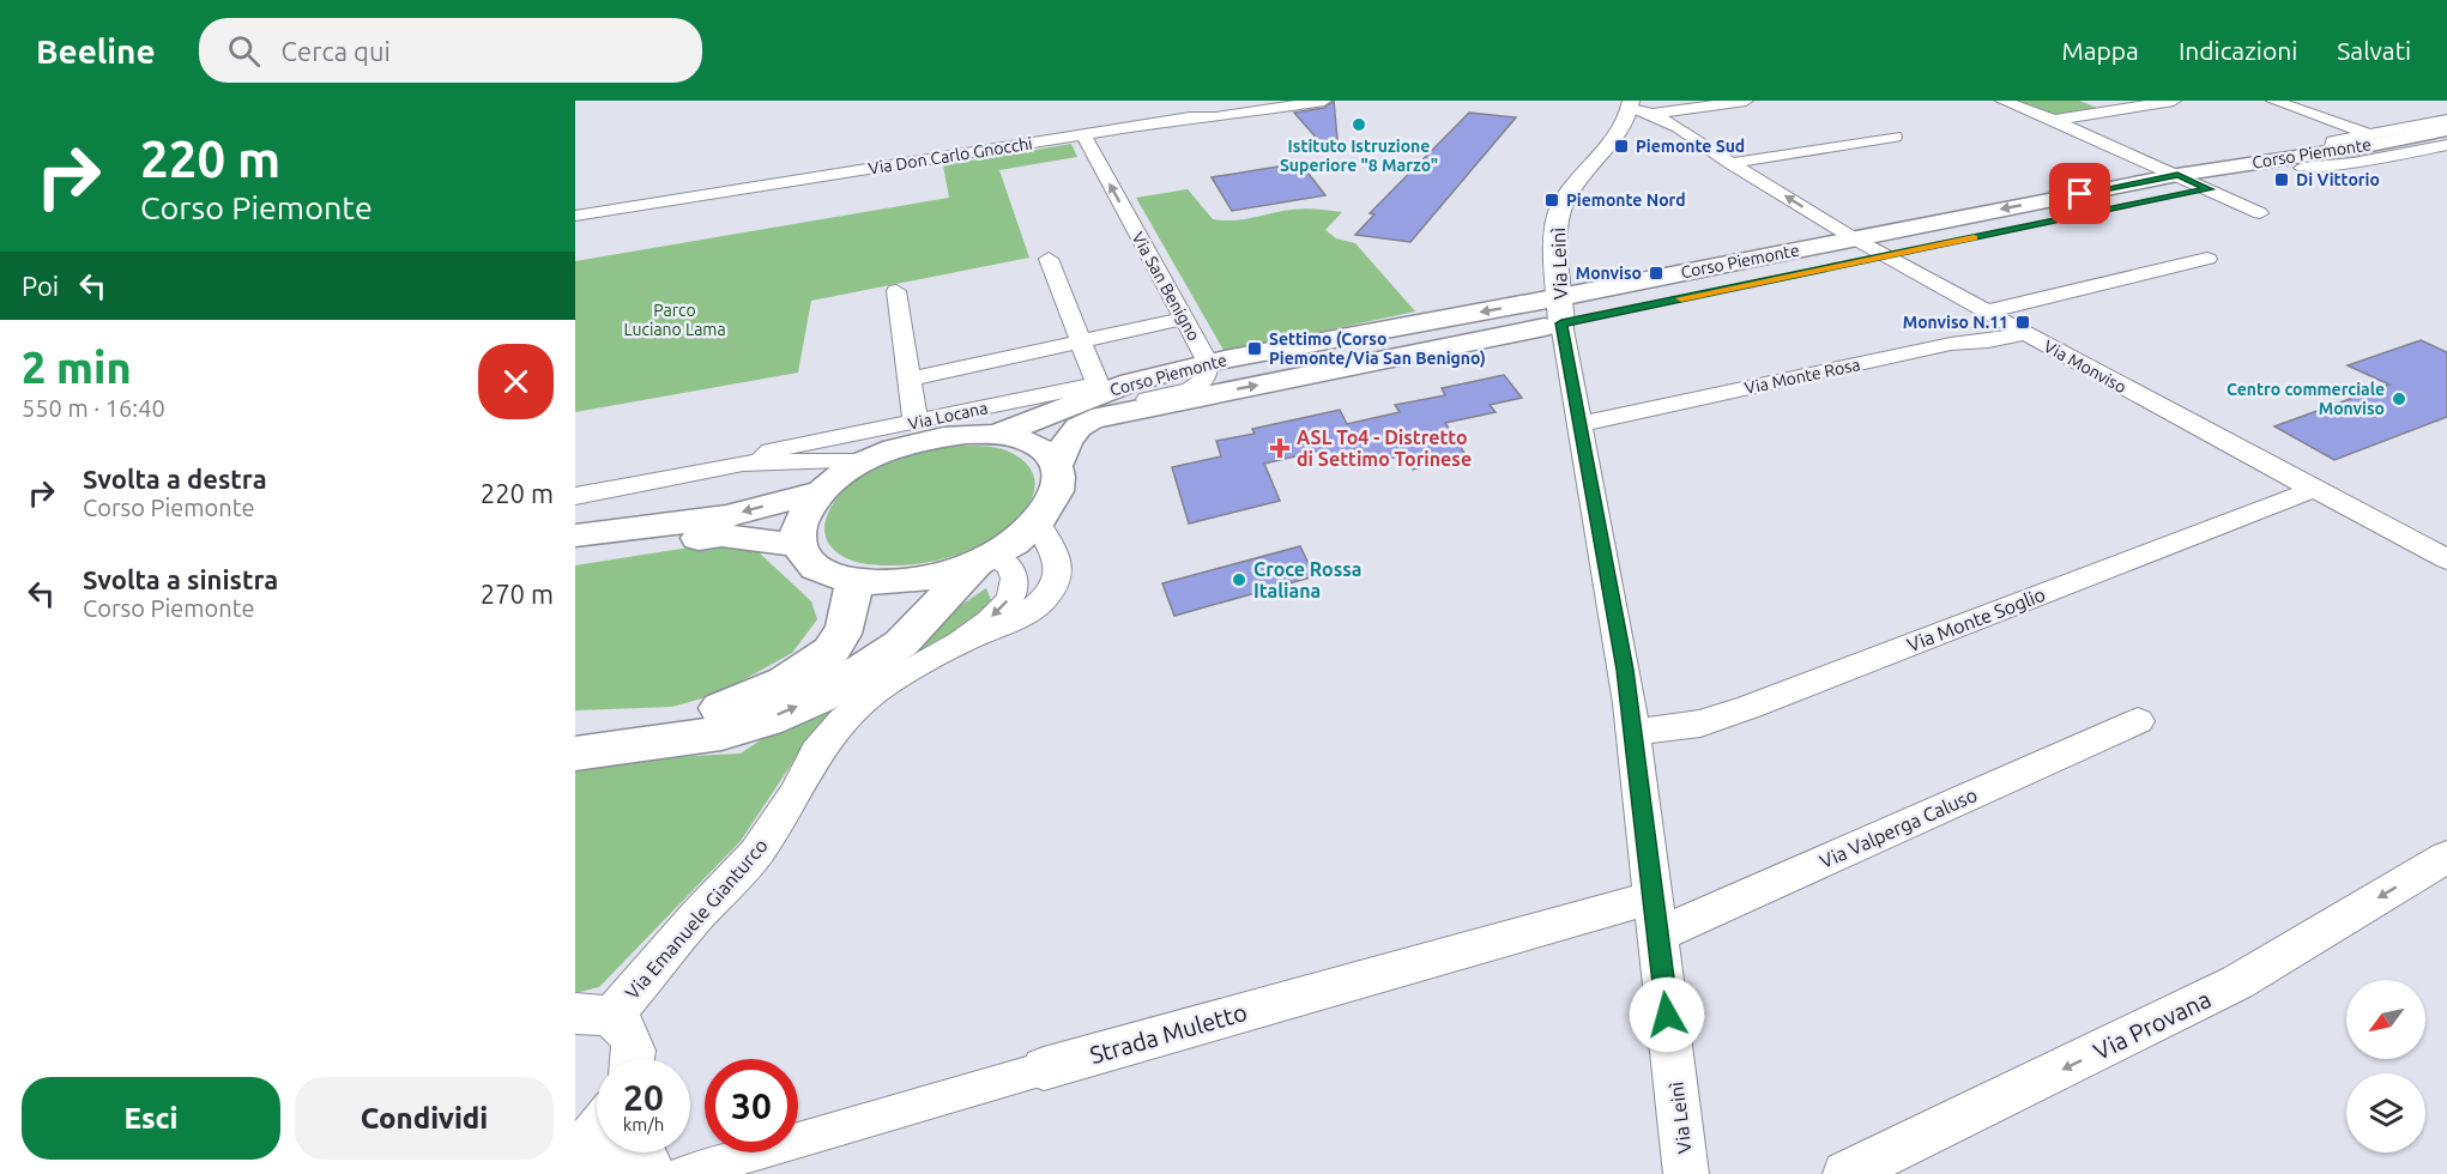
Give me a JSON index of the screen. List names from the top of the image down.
{
  "streets": {
    "main road": ["Corso Piemonte"],
    "street": [
      "Via Don Carlo Gnocchi",
      "Via Leinì",
      "Via San Benigno",
      "Via Monviso",
      "Via Monte Rosa",
      "Via Locana",
      "Via Monte Soglio",
      "Via Valperga Caluso",
      "Via Emanuele Gianturco",
      "Via Provana",
      "Strada Muletto"
    ]
  },
  "crossings": [
    ["Corso Piemonte", "Via Leinì"],
    ["Corso Piemonte", "Via San Benigno"],
    ["Corso Piemonte", "Via Monviso"],
    ["Via Don Carlo Gnocchi", "Via San Benigno"],
    ["Via Leinì", "Via Monte Rosa"],
    ["Via Leinì", "Via Monte Soglio"],
    ["Via Leinì", "Via Valperga Caluso"],
    ["Via Leinì", "Strada Muletto"],
    ["Via Monviso", "Via Monte Rosa"],
    ["Via Monviso", "Via Monte Soglio"],
    ["Via Valperga Caluso", "Strada Muletto"]
  ],
  "one_way": ["Via Provana"],
  "parks": ["Parco Luciano Lama"],
  "places": {
    "other": ["Istituto Istruzione Superiore \"8 Marzo\"", "Centro commerciale Monviso", "Croce Rossa Italiana"],
    "transit": [
      "Piemonte Sud",
      "Di Vittorio",
      "Piemonte Nord",
      "Monviso",
      "Monviso N.11",
      "Settimo (Corso Piemonte/Via San Benigno)"
    ],
    "health": ["ASL To4 - Distretto di Settimo Torinese"]
  },
  "north": "bottom left",
  "page": {
    "header": "Beeline",
    "search": "Cerca qui",
    "nav": ["Mappa", "Indicazioni", "Salvati"],
    "turn": ["220 m", "Corso Piemonte"],
    "then": "Poi",
    "heading": ["2 min", "550 m · 16:40"],
    "list": [
      {
        "name": "Svolta a destra",
        "note": "Corso Piemonte",
        "value": "220 m"
      },
      {
        "name": "Svolta a sinistra",
        "note": "Corso Piemonte",
        "value": "270 m"
      }
    ],
    "speed": "20 km/h",
    "limit": "30",
    "buttons": ["Esci", "Condividi"]
  }
}
